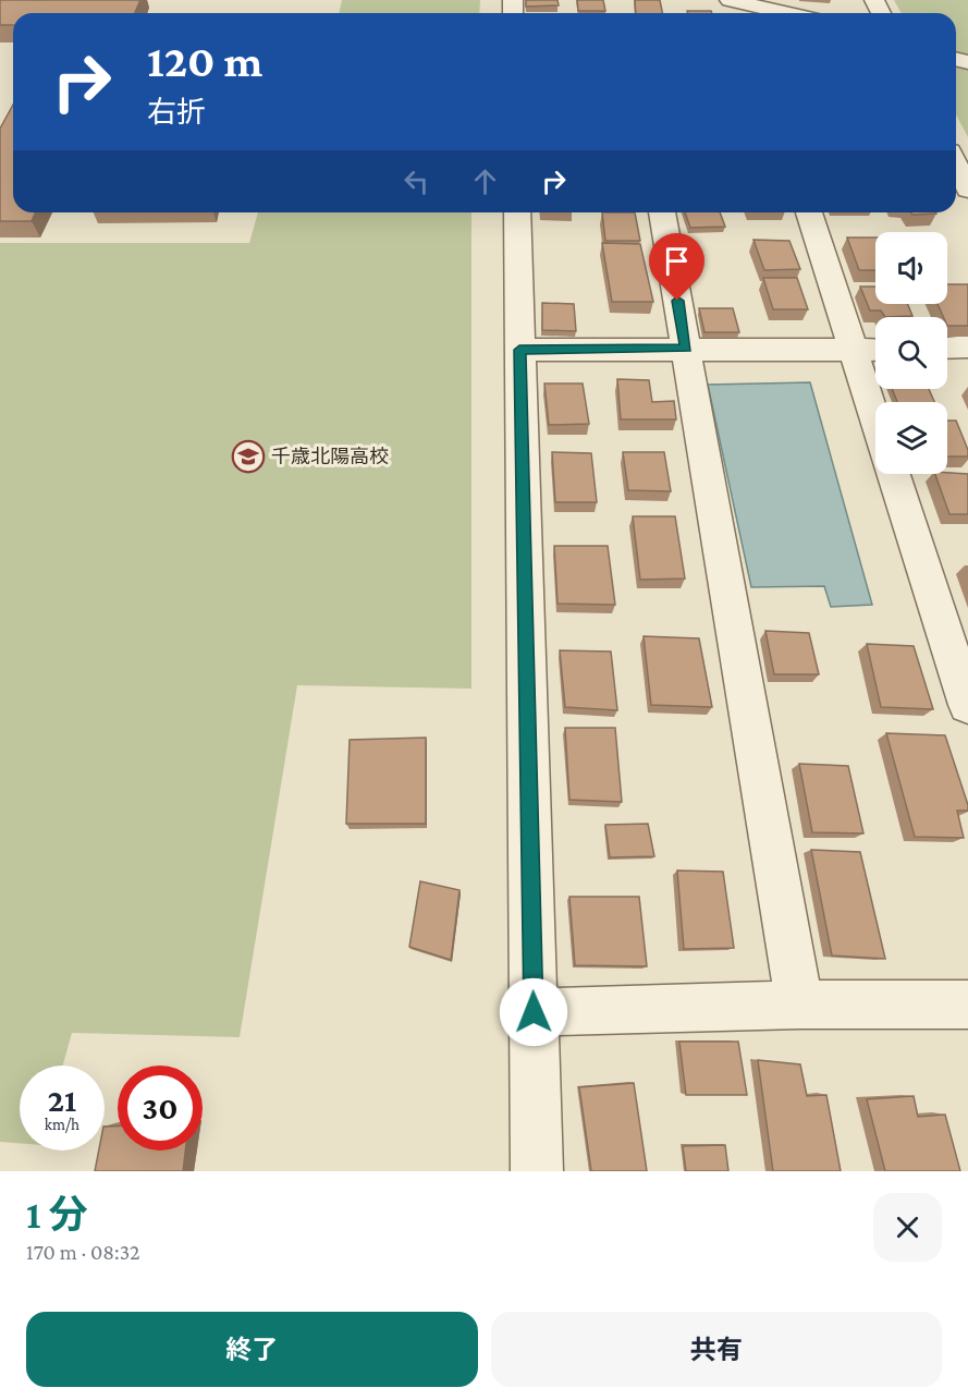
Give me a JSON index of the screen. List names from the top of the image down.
{
  "places": {
    "school or university": ["千歳北陽高校"]
  },
  "page": {
    "turn": ["120 m", "右折"],
    "speed": "21 km/h",
    "limit": "30",
    "heading": ["1 分", "170 m · 08:32"],
    "buttons": ["終了", "共有"]
  }
}
